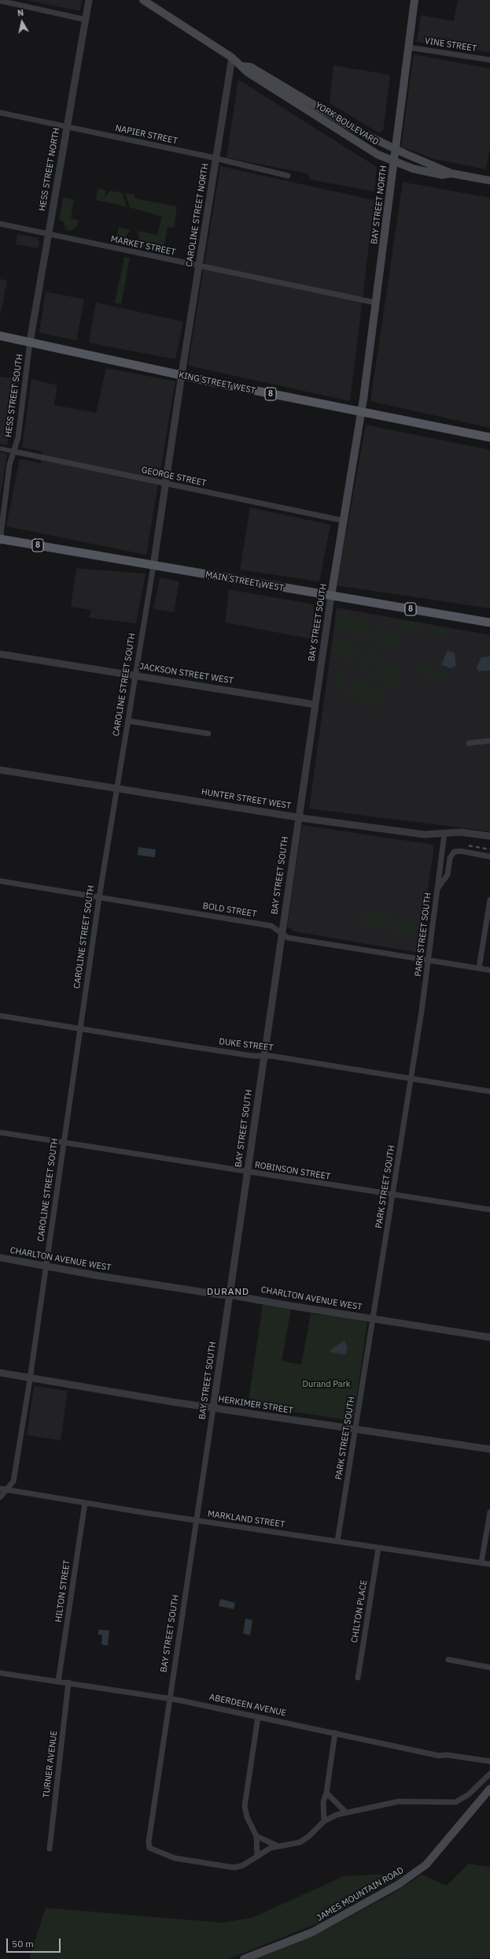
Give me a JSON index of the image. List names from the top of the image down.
{
  "streets": {
    "main road": [
      "YORK BOULEVARD",
      "BAY STREET NORTH",
      "KING STREET WEST",
      "8",
      "MAIN STREET WEST",
      "BAY STREET SOUTH",
      "JAMES MOUNTAIN ROAD"
    ],
    "street": [
      "VINE STREET",
      "NAPIER STREET",
      "HESS STREET NORTH",
      "CAROLINE STREET NORTH",
      "MARKET STREET",
      "HESS STREET SOUTH",
      "GEORGE STREET",
      "JACKSON STREET WEST",
      "CAROLINE STREET SOUTH",
      "HUNTER STREET WEST",
      "BOLD STREET",
      "PARK STREET SOUTH",
      "DUKE STREET",
      "ROBINSON STREET",
      "CHARLTON AVENUE WEST",
      "HERKIMER STREET",
      "MARKLAND STREET",
      "HILTON STREET",
      "CHILTON PLACE",
      "ABERDEEN AVENUE",
      "TURNER AVENUE"
    ]
  },
  "crossings": [
    ["VINE STREET", "BAY STREET NORTH"],
    ["YORK BOULEVARD", "BAY STREET NORTH"],
    ["YORK BOULEVARD", "CAROLINE STREET NORTH"],
    ["NAPIER STREET", "HESS STREET NORTH"],
    ["NAPIER STREET", "CAROLINE STREET NORTH"],
    ["HESS STREET NORTH", "MARKET STREET"],
    ["HESS STREET NORTH", "KING STREET WEST"],
    ["HESS STREET NORTH", "HESS STREET SOUTH"],
    ["BAY STREET NORTH", "MARKET STREET"],
    ["BAY STREET NORTH", "KING STREET WEST"],
    ["BAY STREET NORTH", "BAY STREET SOUTH"],
    ["CAROLINE STREET NORTH", "MARKET STREET"],
    ["CAROLINE STREET NORTH", "KING STREET WEST"],
    ["CAROLINE STREET NORTH", "CAROLINE STREET SOUTH"],
    ["KING STREET WEST", "HESS STREET SOUTH"],
    ["KING STREET WEST", "BAY STREET SOUTH"],
    ["KING STREET WEST", "CAROLINE STREET SOUTH"],
    ["HESS STREET SOUTH", "GEORGE STREET"],
    ["HESS STREET SOUTH", "MAIN STREET WEST"],
    ["GEORGE STREET", "BAY STREET SOUTH"],
    ["GEORGE STREET", "CAROLINE STREET SOUTH"],
    ["MAIN STREET WEST", "BAY STREET SOUTH"],
    ["MAIN STREET WEST", "CAROLINE STREET SOUTH"],
    ["BAY STREET SOUTH", "JACKSON STREET WEST"],
    ["BAY STREET SOUTH", "HUNTER STREET WEST"],
    ["BAY STREET SOUTH", "BOLD STREET"],
    ["BAY STREET SOUTH", "DUKE STREET"],
    ["BAY STREET SOUTH", "ROBINSON STREET"],
    ["BAY STREET SOUTH", "CHARLTON AVENUE WEST"],
    ["BAY STREET SOUTH", "HERKIMER STREET"],
    ["BAY STREET SOUTH", "MARKLAND STREET"],
    ["BAY STREET SOUTH", "ABERDEEN AVENUE"],
    ["JACKSON STREET WEST", "CAROLINE STREET SOUTH"],
    ["CAROLINE STREET SOUTH", "HUNTER STREET WEST"],
    ["CAROLINE STREET SOUTH", "BOLD STREET"],
    ["CAROLINE STREET SOUTH", "DUKE STREET"],
    ["CAROLINE STREET SOUTH", "ROBINSON STREET"],
    ["CAROLINE STREET SOUTH", "CHARLTON AVENUE WEST"],
    ["CAROLINE STREET SOUTH", "HERKIMER STREET"],
    ["CAROLINE STREET SOUTH", "MARKLAND STREET"],
    ["HUNTER STREET WEST", "PARK STREET SOUTH"],
    ["BOLD STREET", "PARK STREET SOUTH"],
    ["PARK STREET SOUTH", "DUKE STREET"],
    ["PARK STREET SOUTH", "ROBINSON STREET"],
    ["PARK STREET SOUTH", "CHARLTON AVENUE WEST"],
    ["PARK STREET SOUTH", "HERKIMER STREET"],
    ["PARK STREET SOUTH", "MARKLAND STREET"],
    ["MARKLAND STREET", "HILTON STREET"],
    ["MARKLAND STREET", "CHILTON PLACE"],
    ["HILTON STREET", "ABERDEEN AVENUE"],
    ["ABERDEEN AVENUE", "TURNER AVENUE"]
  ],
  "districts": ["DURAND"],
  "parks": ["Durand Park"],
  "scale_bar": "50 m",
  "north": "top"
}
